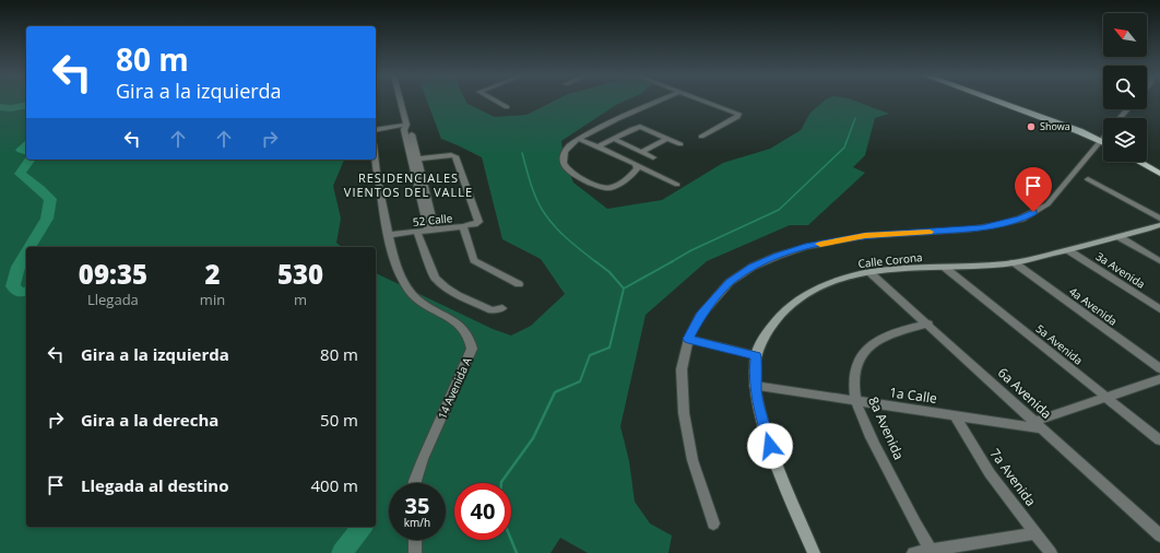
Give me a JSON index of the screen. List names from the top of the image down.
{
  "streets": {
    "street": [
      "52 Calle",
      "Calle Corona",
      "3a Avenida",
      "4a Avenida",
      "5a Avenida",
      "14 Avenida A",
      "6a Avenida",
      "1a Calle",
      "8a Avenida",
      "7a Avenida"
    ]
  },
  "crossings": [
    ["52 Calle", "14 Avenida A"],
    ["Calle Corona", "3a Avenida"],
    ["Calle Corona", "4a Avenida"],
    ["Calle Corona", "5a Avenida"],
    ["Calle Corona", "6a Avenida"],
    ["Calle Corona", "1a Calle"],
    ["5a Avenida", "1a Calle"],
    ["6a Avenida", "1a Calle"],
    ["6a Avenida", "8a Avenida"],
    ["1a Calle", "8a Avenida"],
    ["1a Calle", "7a Avenida"]
  ],
  "districts": ["RESIDENCIALES VIENTOS DEL VALLE"],
  "places": ["Showa"],
  "north": "top left",
  "page": {
    "turn": ["80 m", "Gira a la izquierda"],
    "eta": [
      "09:35",
      "Llegada",
      "2",
      "min",
      "530",
      "m"
    ],
    "list": [
      {
        "name": "Gira a la izquierda",
        "value": "80 m"
      },
      {
        "name": "Gira a la derecha",
        "value": "50 m"
      },
      {
        "name": "Llegada al destino",
        "value": "400 m"
      }
    ],
    "speed": "35 km/h",
    "limit": "40"
  }
}
